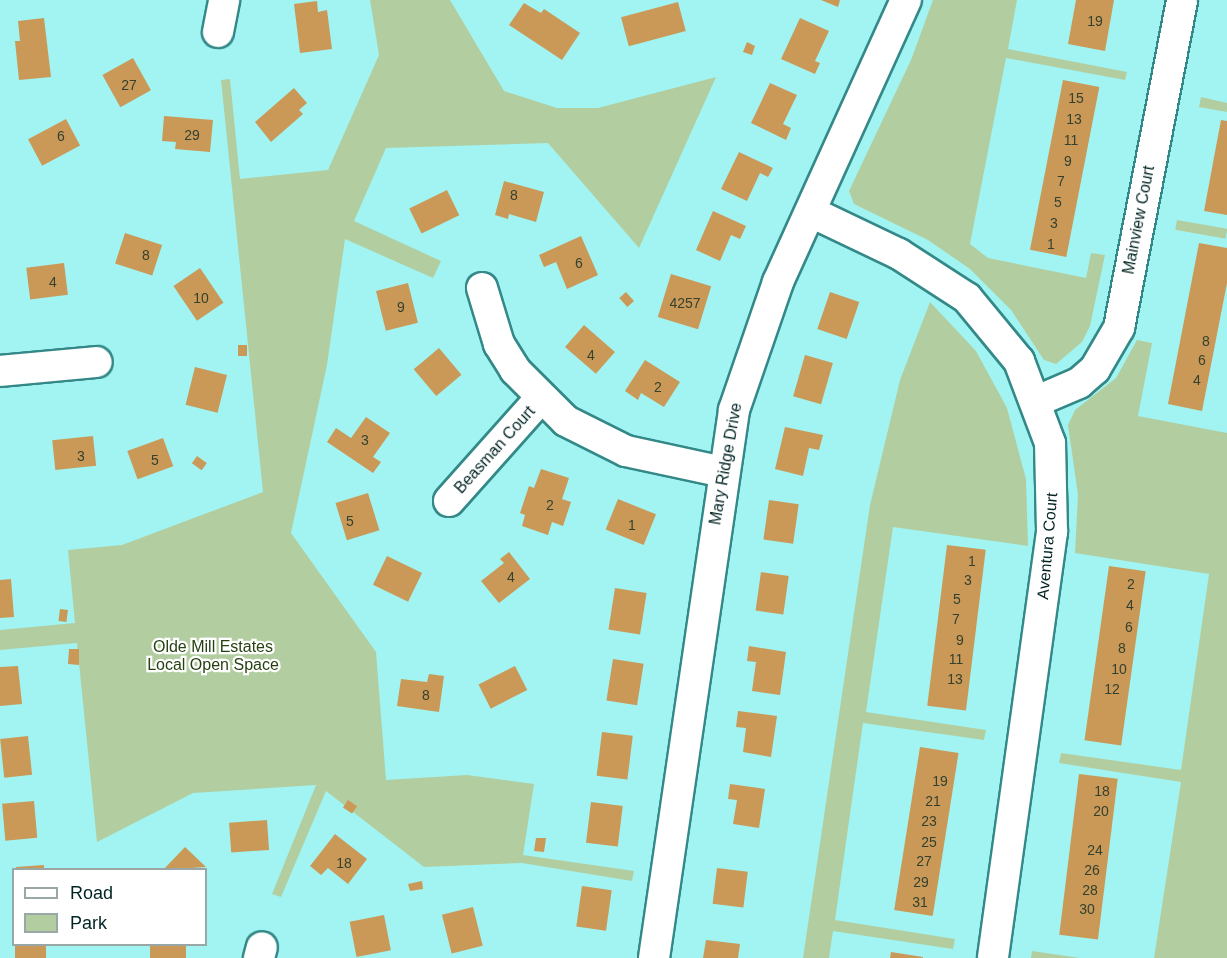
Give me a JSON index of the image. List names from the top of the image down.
{
  "streets": {
    "street": [
      "Mainview Court",
      "Beasman Court",
      "Mary Ridge Drive",
      "Aventura Court"
    ]
  },
  "crossings": [
    ["Mainview Court", "Aventura Court"],
    ["Mary Ridge Drive", "Aventura Court"]
  ],
  "parks": ["Olde Mill Estates Local Open Space"],
  "house_numbers": [
    "19",
    "27",
    "15",
    "13",
    "29",
    "6",
    "11",
    "9",
    "7",
    "8",
    "5",
    "3",
    "1",
    "8",
    "6",
    "4",
    "10",
    "4257",
    "9",
    "8",
    "4",
    "6",
    "4",
    "2",
    "3",
    "3",
    "5",
    "2",
    "5",
    "1",
    "1",
    "4",
    "3",
    "2",
    "5",
    "4",
    "7",
    "6",
    "9",
    "8",
    "11",
    "10",
    "13",
    "12",
    "8",
    "19",
    "18",
    "21",
    "20",
    "23",
    "25",
    "24",
    "27",
    "18",
    "26",
    "29",
    "28",
    "31",
    "30"
  ],
  "legend": ["Road", "Park"]
}
